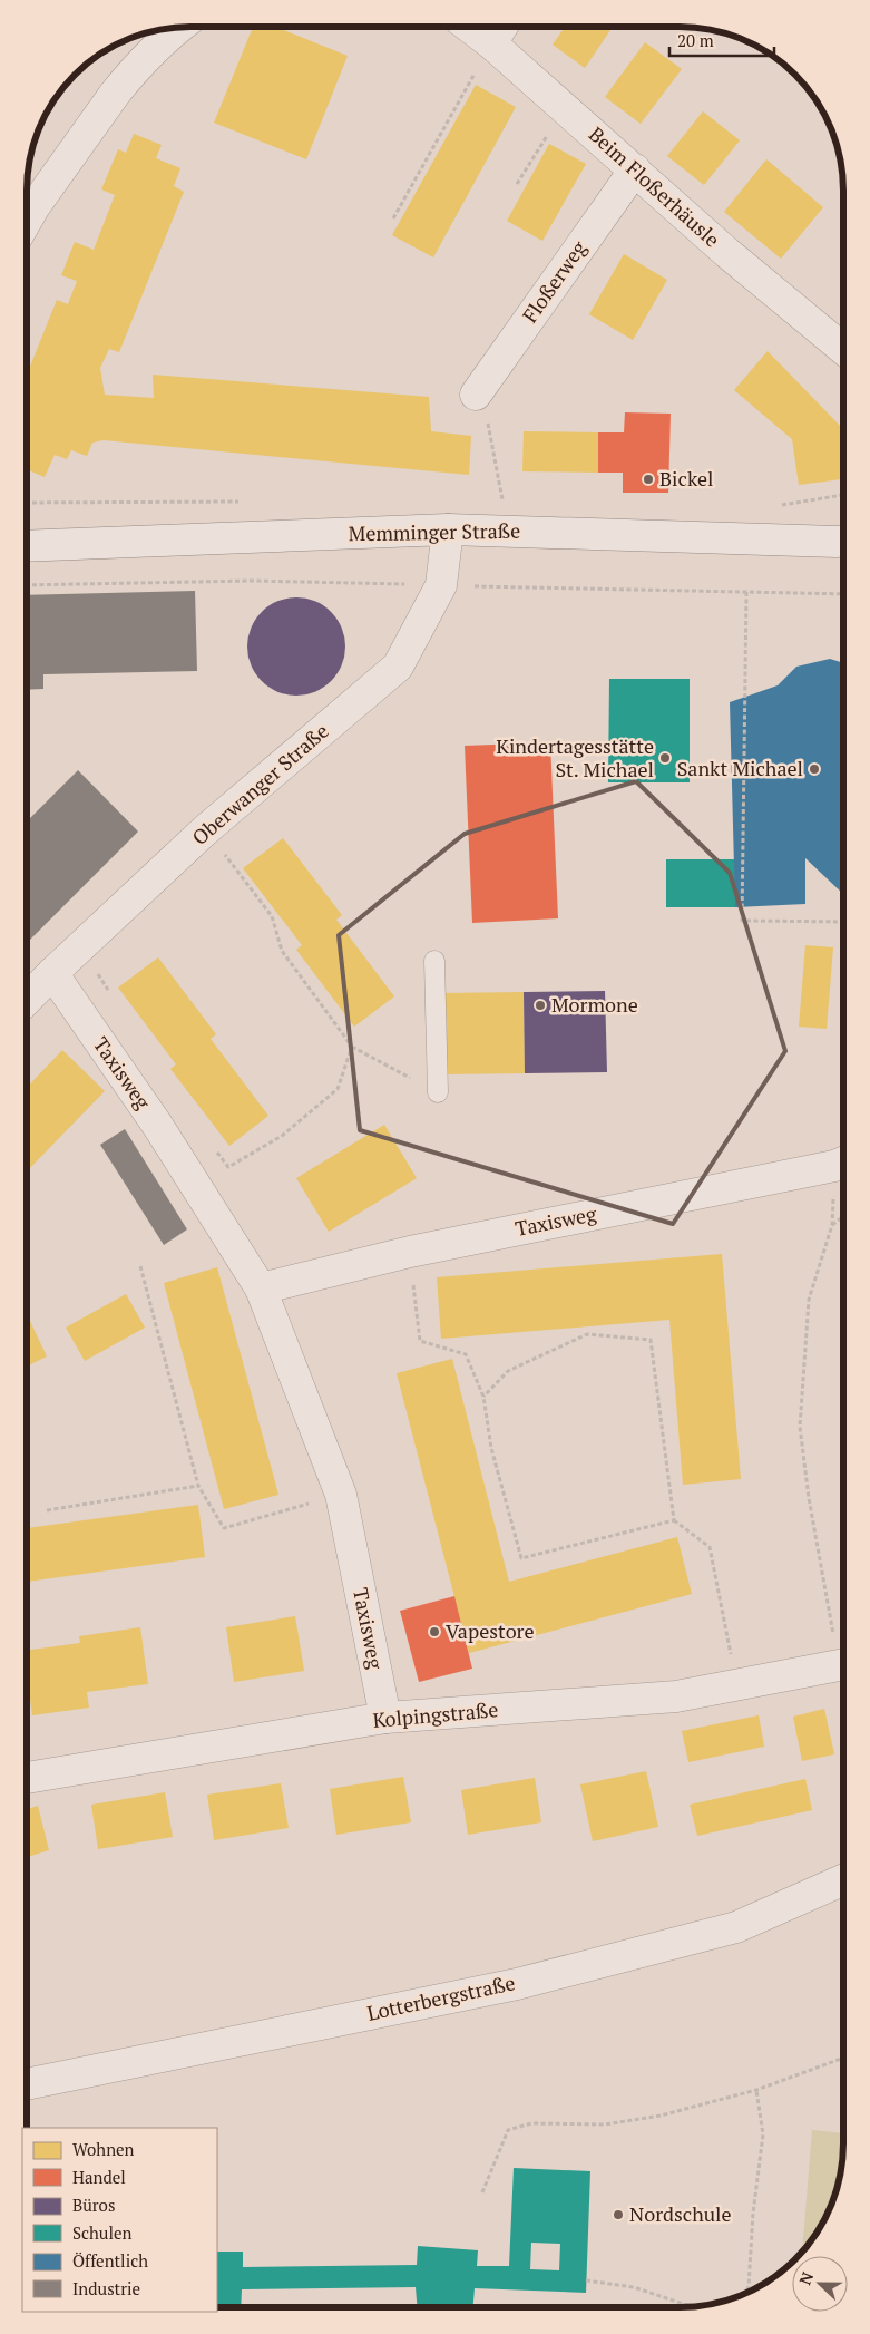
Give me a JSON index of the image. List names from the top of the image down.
{
  "streets": {
    "street": [
      "Beim Floßerhäusle",
      "Floßerweg",
      "Memminger Straße",
      "Oberwanger Straße",
      "Taxisweg",
      "Kolpingstraße",
      "Lotterbergstraße"
    ]
  },
  "crossings": [
    ["Beim Floßerhäusle", "Floßerweg"],
    ["Memminger Straße", "Oberwanger Straße"],
    ["Oberwanger Straße", "Taxisweg"],
    ["Taxisweg", "Kolpingstraße"]
  ],
  "places": [
    "Bickel",
    "Kindertagesstätte St. Michael",
    "Sankt Michael",
    "Mormone",
    "Vapestore",
    "Nordschule"
  ],
  "legend": [
    "Wohnen",
    "Handel",
    "Büros",
    "Schulen",
    "Öffentlich",
    "Industrie"
  ],
  "scale_bar": "20 m",
  "north": "left"
}
